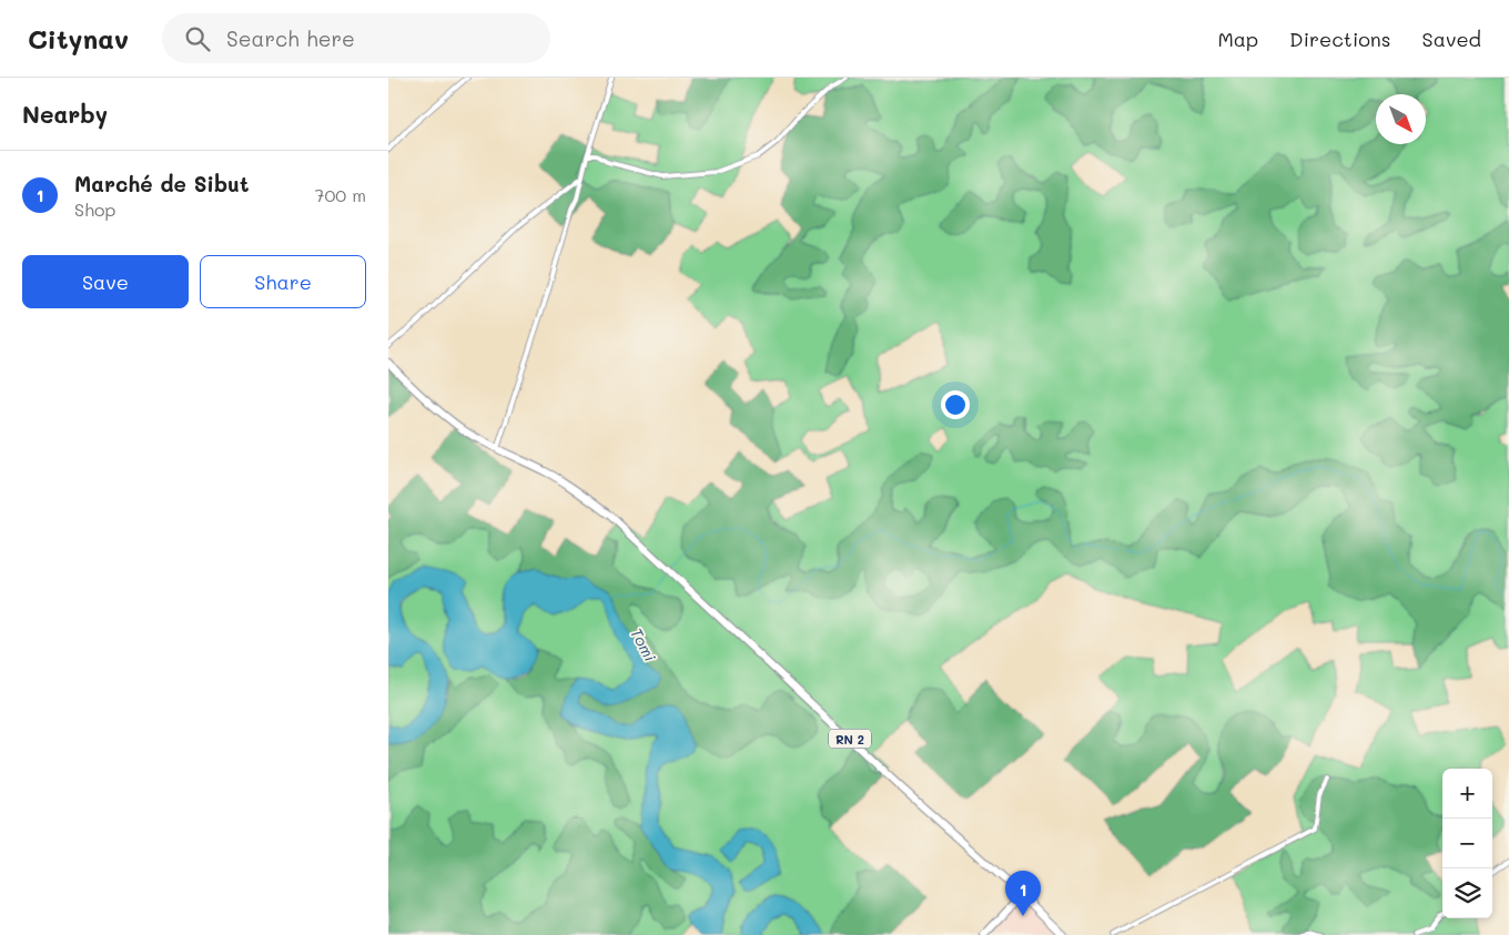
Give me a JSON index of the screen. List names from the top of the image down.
{
  "streets": {
    "main road": ["RN 2"]
  },
  "water": ["Tomi"],
  "north": "bottom right",
  "page": {
    "header": "Citynav",
    "search": "Search here",
    "nav": ["Map", "Directions", "Saved"],
    "heading": "Nearby",
    "list": [
      {
        "mark": "1",
        "name": "Marché de Sibut",
        "note": "Shop",
        "value": "700 m"
      }
    ],
    "buttons": ["Save", "Share"],
    "map_buttons": ["+", "−"],
    "pins": "1"
  }
}
